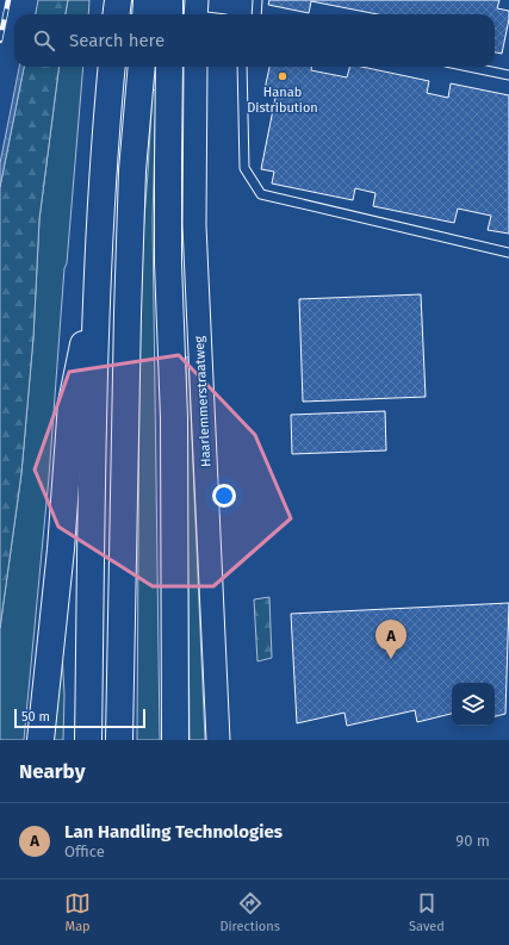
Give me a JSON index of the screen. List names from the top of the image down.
{
  "streets": {
    "main road": ["Haarlemmerstraatweg"]
  },
  "places": ["Hanab Distribution"],
  "scale_bar": "50 m",
  "page": {
    "search": "Search here",
    "pins": "A",
    "scale": "50 m",
    "heading": "Nearby",
    "list": [
      {
        "mark": "A",
        "name": "Lan Handling Technologies",
        "note": "Office",
        "value": "90 m"
      }
    ],
    "nav": ["Map", "Directions", "Saved"]
  }
}
